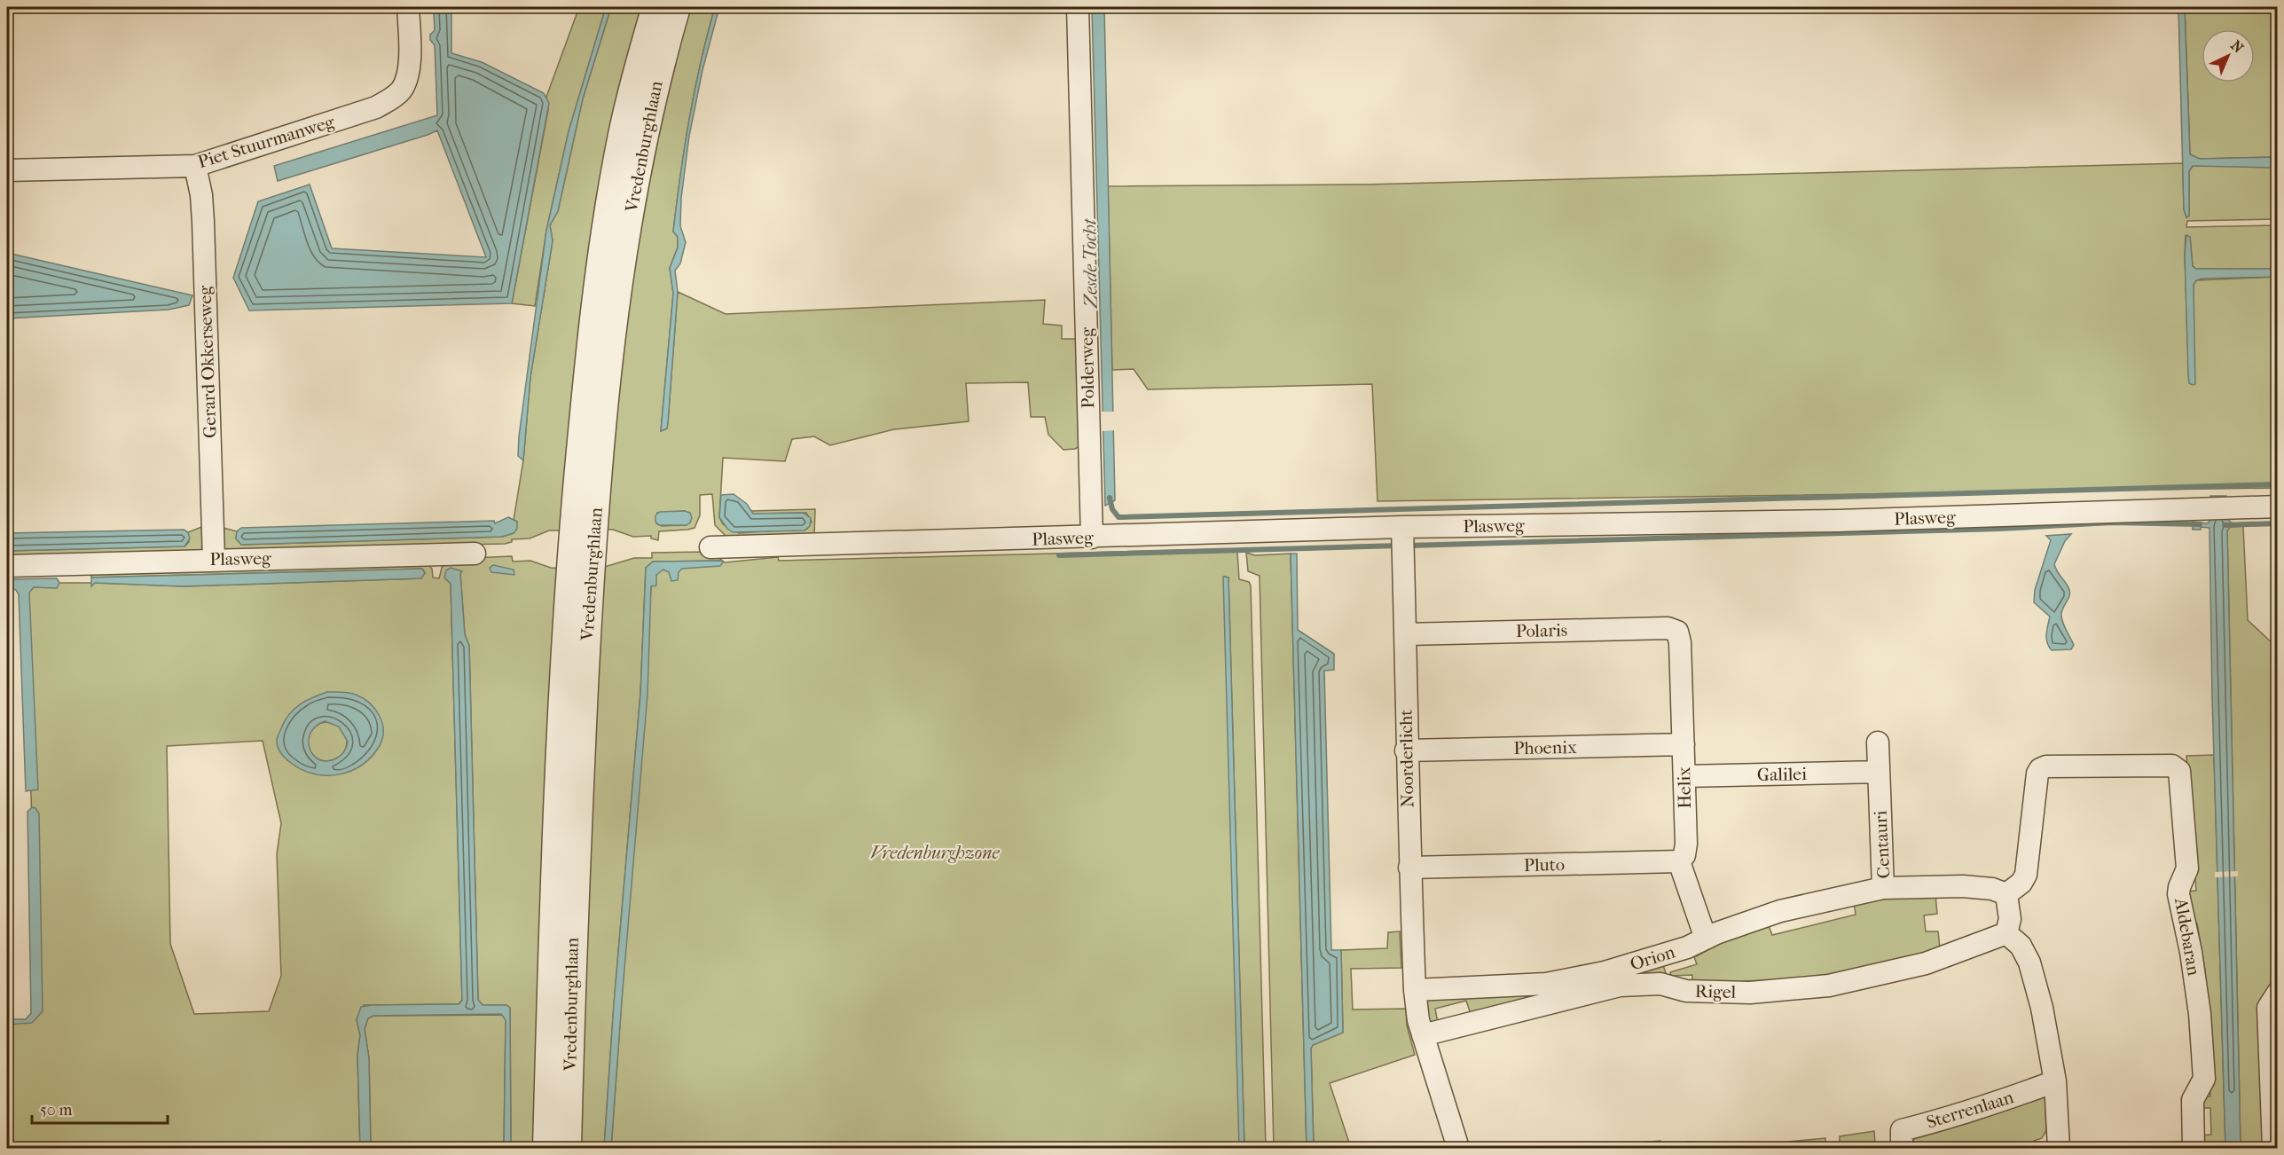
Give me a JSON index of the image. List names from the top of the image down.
{
  "streets": {
    "street": [
      "Piet Stuurmanweg",
      "Vredenburghlaan",
      "Gerard Okkerseweg",
      "Polderweg",
      "Plasweg",
      "Polaris",
      "Phoenix",
      "Noorderlicht",
      "Galilei",
      "Helix",
      "Centauri",
      "Pluto",
      "Aldebaran",
      "Orion",
      "Rigel",
      "Sterrenlaan"
    ]
  },
  "crossings": [
    ["Piet Stuurmanweg", "Gerard Okkerseweg"],
    ["Gerard Okkerseweg", "Plasweg"],
    ["Polderweg", "Plasweg"],
    ["Plasweg", "Noorderlicht"],
    ["Polaris", "Noorderlicht"],
    ["Polaris", "Helix"],
    ["Phoenix", "Noorderlicht"],
    ["Phoenix", "Helix"],
    ["Noorderlicht", "Pluto"],
    ["Noorderlicht", "Orion"],
    ["Galilei", "Helix"],
    ["Galilei", "Centauri"],
    ["Helix", "Pluto"],
    ["Centauri", "Aldebaran"],
    ["Centauri", "Orion"]
  ],
  "water": ["Zesde Tocht"],
  "parks": ["Vredenburghzone"],
  "scale_bar": "50 m",
  "north": "top right"
}
